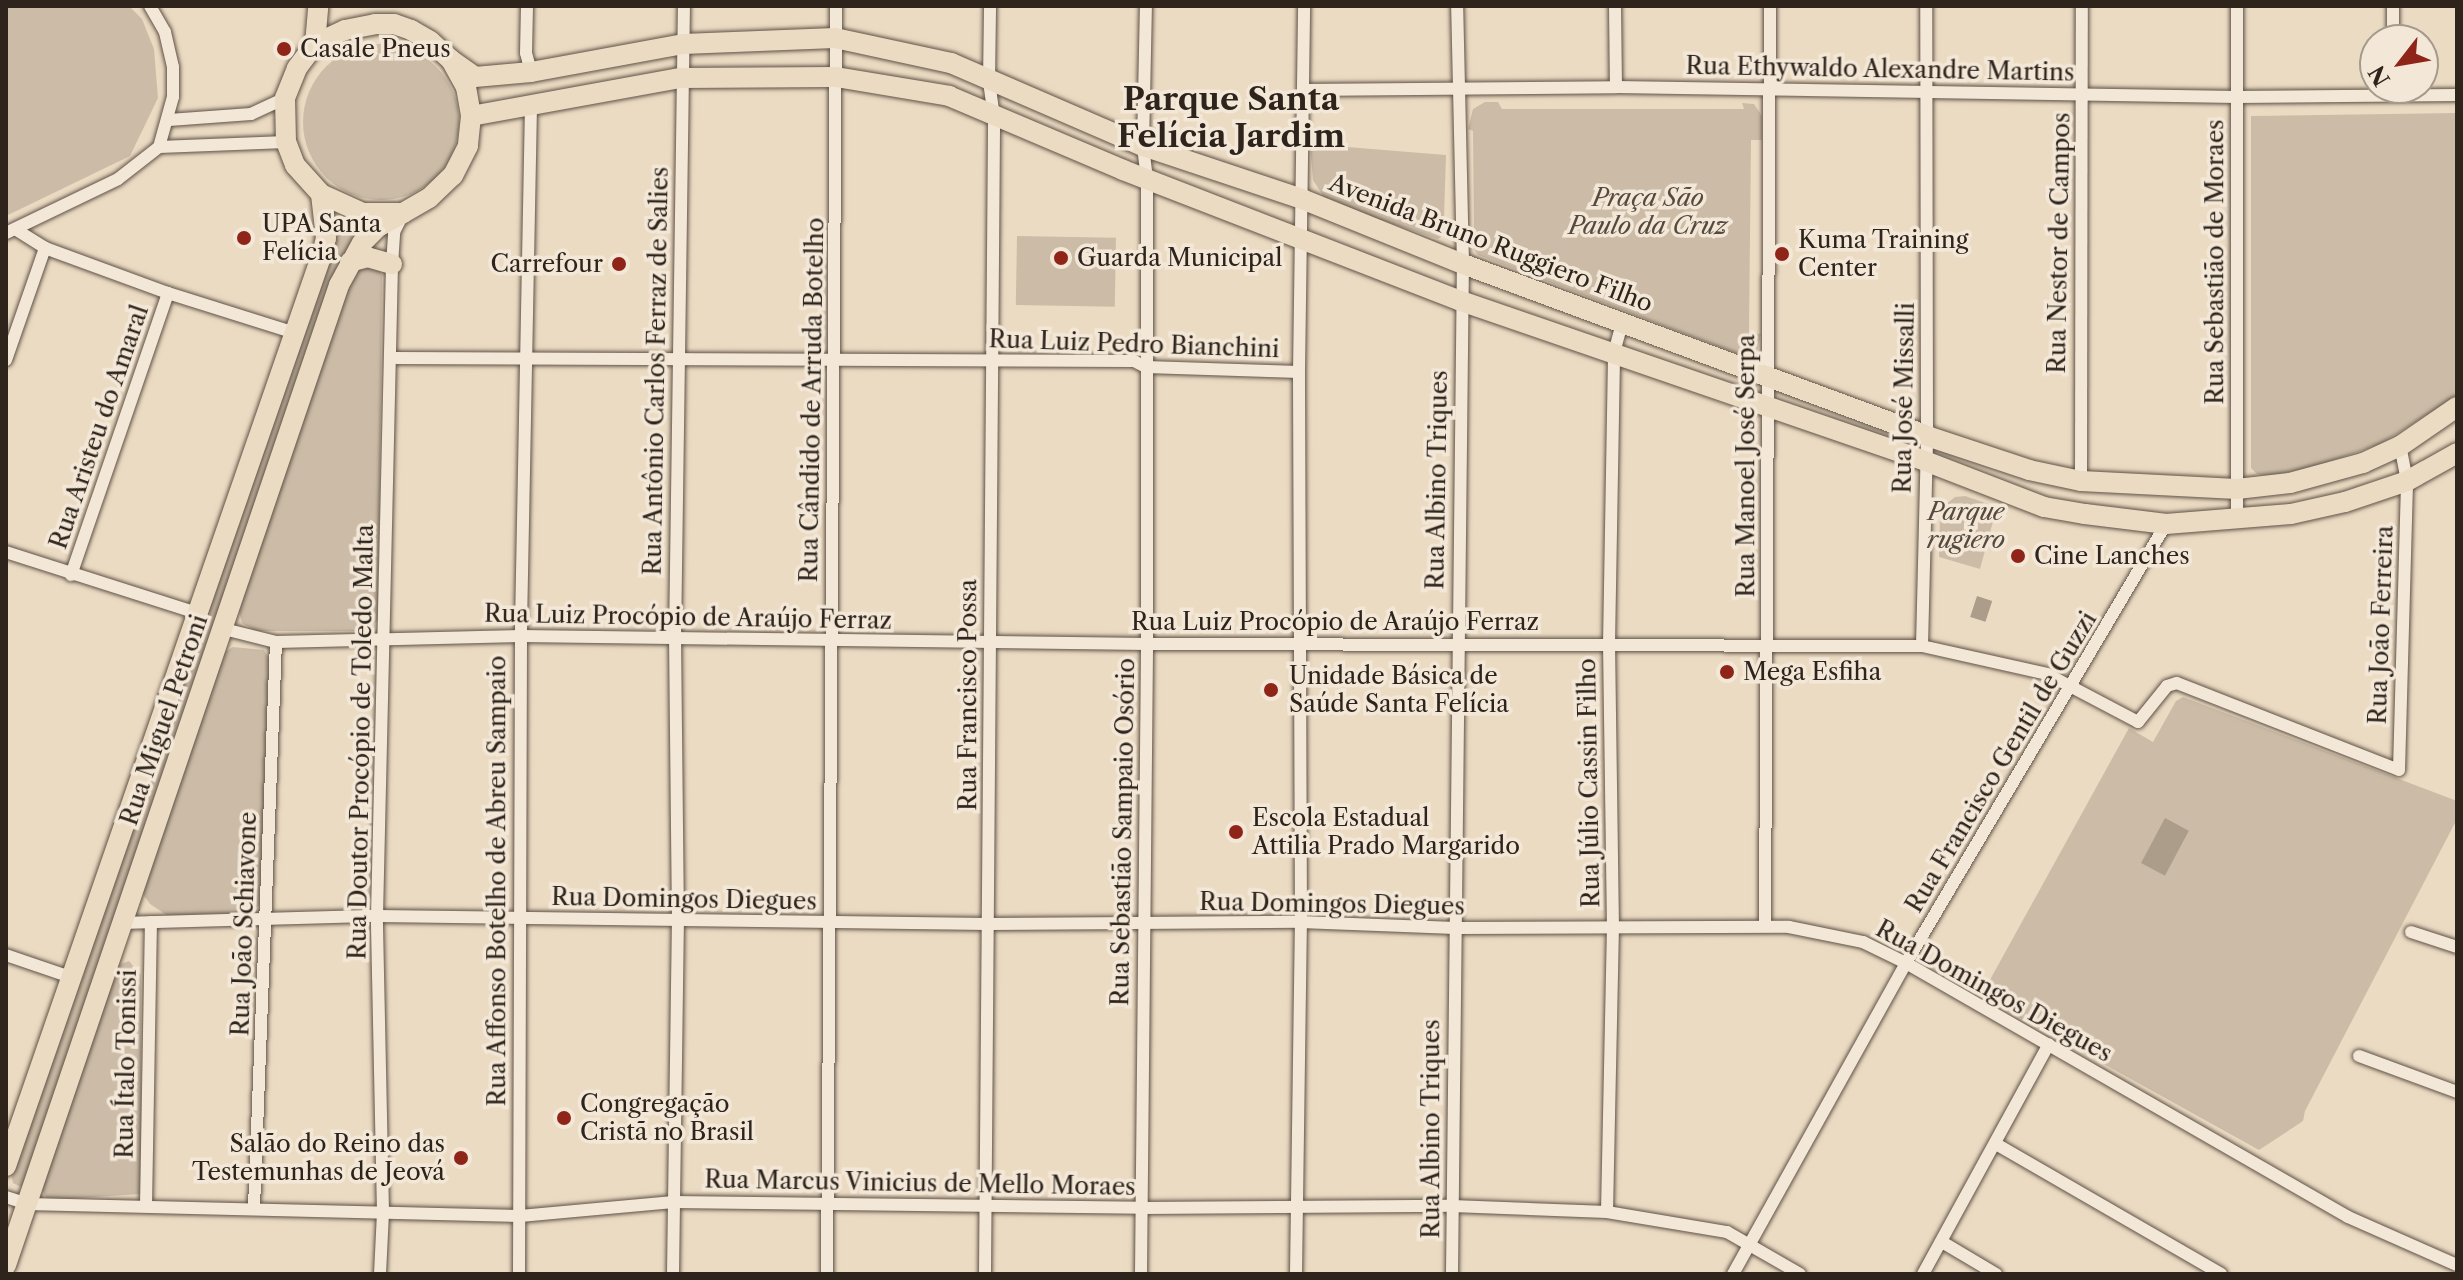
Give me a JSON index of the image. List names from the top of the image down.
{
  "streets": {
    "main road": ["Avenida Bruno Ruggiero Filho", "Rua Miguel Petroni"],
    "street": [
      "Rua Ethywaldo Alexandre Martins",
      "Rua Nestor de Campos",
      "Rua Sebastião de Moraes",
      "Rua Luiz Pedro Bianchini",
      "Rua Antônio Carlos Ferraz de Salies",
      "Rua José Missalli",
      "Rua Cândido de Arruda Botelho",
      "Rua Aristeu do Amaral",
      "Rua Manoel José Serpa",
      "Rua Albino Triques",
      "Rua Luiz Procópio de Araújo Ferraz",
      "Rua João Ferreira",
      "Rua Francisco Possa",
      "Rua Doutor Procópio de Toledo Malta",
      "Rua Francisco Gentil de Guzzi",
      "Rua Júlio Cassin Filho",
      "Rua Sebastião Sampaio Osório",
      "Rua Affonso Botelho de Abreu Sampaio",
      "Rua Domingos Diegues",
      "Rua João Schiavone",
      "Rua Ítalo Tonissi",
      "Rua Marcus Vinicius de Mello Moraes"
    ]
  },
  "crossings": [
    ["Rua Ethywaldo Alexandre Martins", "Rua Nestor de Campos"],
    ["Rua Ethywaldo Alexandre Martins", "Rua Sebastião de Moraes"],
    ["Rua Ethywaldo Alexandre Martins", "Rua José Missalli"],
    ["Rua Ethywaldo Alexandre Martins", "Rua Manoel José Serpa"],
    ["Rua Ethywaldo Alexandre Martins", "Rua Albino Triques"],
    ["Avenida Bruno Ruggiero Filho", "Rua Nestor de Campos"],
    ["Avenida Bruno Ruggiero Filho", "Rua Sebastião de Moraes"],
    ["Avenida Bruno Ruggiero Filho", "Rua Antônio Carlos Ferraz de Salies"],
    ["Avenida Bruno Ruggiero Filho", "Rua José Missalli"],
    ["Avenida Bruno Ruggiero Filho", "Rua Cândido de Arruda Botelho"],
    ["Avenida Bruno Ruggiero Filho", "Rua Manoel José Serpa"],
    ["Avenida Bruno Ruggiero Filho", "Rua Albino Triques"],
    ["Avenida Bruno Ruggiero Filho", "Rua João Ferreira"],
    ["Avenida Bruno Ruggiero Filho", "Rua Francisco Possa"],
    ["Avenida Bruno Ruggiero Filho", "Rua Miguel Petroni"],
    ["Avenida Bruno Ruggiero Filho", "Rua Doutor Procópio de Toledo Malta"],
    ["Avenida Bruno Ruggiero Filho", "Rua Júlio Cassin Filho"],
    ["Avenida Bruno Ruggiero Filho", "Rua Sebastião Sampaio Osório"],
    ["Rua Luiz Pedro Bianchini", "Rua Antônio Carlos Ferraz de Salies"],
    ["Rua Luiz Pedro Bianchini", "Rua Cândido de Arruda Botelho"],
    ["Rua Luiz Pedro Bianchini", "Rua Francisco Possa"],
    ["Rua Luiz Pedro Bianchini", "Rua Doutor Procópio de Toledo Malta"],
    ["Rua Luiz Pedro Bianchini", "Rua Sebastião Sampaio Osório"],
    ["Rua Luiz Pedro Bianchini", "Rua Affonso Botelho de Abreu Sampaio"],
    ["Rua Antônio Carlos Ferraz de Salies", "Rua Luiz Procópio de Araújo Ferraz"],
    ["Rua Antônio Carlos Ferraz de Salies", "Rua Domingos Diegues"],
    ["Rua Antônio Carlos Ferraz de Salies", "Rua Marcus Vinicius de Mello Moraes"],
    ["Rua José Missalli", "Rua Luiz Procópio de Araújo Ferraz"],
    ["Rua Cândido de Arruda Botelho", "Rua Luiz Procópio de Araújo Ferraz"],
    ["Rua Cândido de Arruda Botelho", "Rua Domingos Diegues"],
    ["Rua Cândido de Arruda Botelho", "Rua Marcus Vinicius de Mello Moraes"],
    ["Rua Manoel José Serpa", "Rua Luiz Procópio de Araújo Ferraz"],
    ["Rua Manoel José Serpa", "Rua Domingos Diegues"],
    ["Rua Albino Triques", "Rua Luiz Procópio de Araújo Ferraz"],
    ["Rua Albino Triques", "Rua Domingos Diegues"],
    ["Rua Albino Triques", "Rua Marcus Vinicius de Mello Moraes"],
    ["Rua Luiz Procópio de Araújo Ferraz", "Rua João Ferreira"],
    ["Rua Luiz Procópio de Araújo Ferraz", "Rua Francisco Possa"],
    ["Rua Luiz Procópio de Araújo Ferraz", "Rua Miguel Petroni"],
    ["Rua Luiz Procópio de Araújo Ferraz", "Rua Doutor Procópio de Toledo Malta"],
    ["Rua Luiz Procópio de Araújo Ferraz", "Rua Francisco Gentil de Guzzi"],
    ["Rua Luiz Procópio de Araújo Ferraz", "Rua Júlio Cassin Filho"],
    ["Rua Luiz Procópio de Araújo Ferraz", "Rua Sebastião Sampaio Osório"],
    ["Rua Luiz Procópio de Araújo Ferraz", "Rua Affonso Botelho de Abreu Sampaio"],
    ["Rua Luiz Procópio de Araújo Ferraz", "Rua João Schiavone"],
    ["Rua Francisco Possa", "Rua Domingos Diegues"],
    ["Rua Francisco Possa", "Rua Marcus Vinicius de Mello Moraes"],
    ["Rua Miguel Petroni", "Rua Doutor Procópio de Toledo Malta"],
    ["Rua Miguel Petroni", "Rua Domingos Diegues"],
    ["Rua Miguel Petroni", "Rua Marcus Vinicius de Mello Moraes"],
    ["Rua Doutor Procópio de Toledo Malta", "Rua Domingos Diegues"],
    ["Rua Doutor Procópio de Toledo Malta", "Rua Marcus Vinicius de Mello Moraes"],
    ["Rua Francisco Gentil de Guzzi", "Rua Domingos Diegues"],
    ["Rua Francisco Gentil de Guzzi", "Rua Marcus Vinicius de Mello Moraes"],
    ["Rua Júlio Cassin Filho", "Rua Domingos Diegues"],
    ["Rua Júlio Cassin Filho", "Rua Marcus Vinicius de Mello Moraes"],
    ["Rua Sebastião Sampaio Osório", "Rua Domingos Diegues"],
    ["Rua Sebastião Sampaio Osório", "Rua Marcus Vinicius de Mello Moraes"],
    ["Rua Affonso Botelho de Abreu Sampaio", "Rua Domingos Diegues"],
    ["Rua Affonso Botelho de Abreu Sampaio", "Rua Marcus Vinicius de Mello Moraes"],
    ["Rua Domingos Diegues", "Rua João Schiavone"],
    ["Rua Domingos Diegues", "Rua Ítalo Tonissi"],
    ["Rua João Schiavone", "Rua Marcus Vinicius de Mello Moraes"],
    ["Rua Ítalo Tonissi", "Rua Marcus Vinicius de Mello Moraes"]
  ],
  "districts": ["Parque Santa Felícia Jardim"],
  "parks": ["Praça São Paulo da Cruz", "Parque rugiero"],
  "places": [
    "Casale Pneus",
    "UPA Santa Felícia",
    "Kuma Training Center",
    "Guarda Municipal",
    "Carrefour",
    "Cine Lanches",
    "Mega Esfiha",
    "Unidade Básica de Saúde Santa Felícia",
    "Escola Estadual Attilia Prado Margarido",
    "Congregação Cristã no Brasil",
    "Salão do Reino das Testemunhas de Jeová"
  ],
  "north": "bottom left"
}
